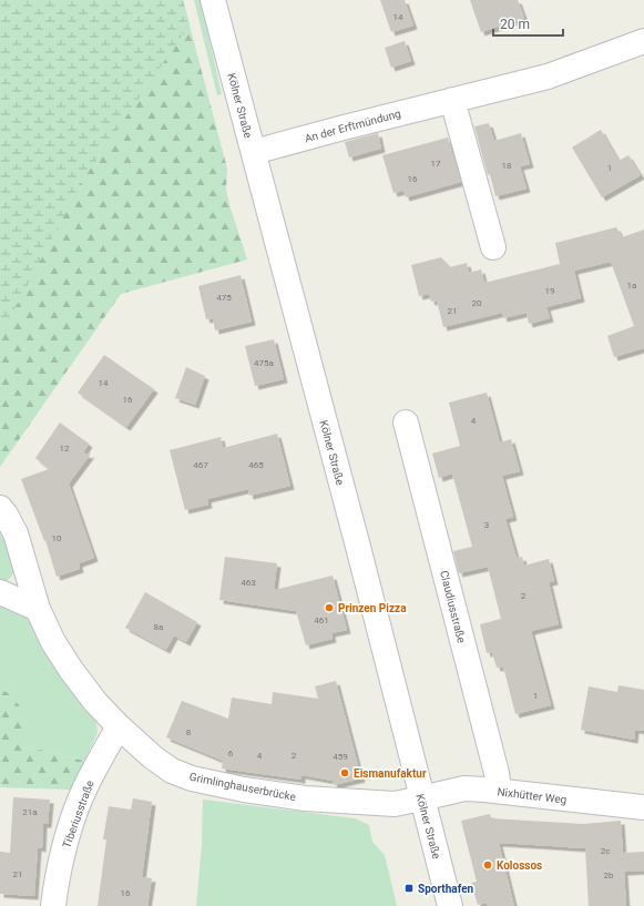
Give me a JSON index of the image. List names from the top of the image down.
{
  "streets": {
    "street": [
      "Kölner Straße",
      "An der Erftmündung",
      "Claudiusstraße",
      "Grimlinghauserbrücke",
      "Nixhütter Weg",
      "Tiberiusstraße"
    ]
  },
  "crossings": [
    ["Kölner Straße", "An der Erftmündung"],
    ["Kölner Straße", "Grimlinghauserbrücke"],
    ["Kölner Straße", "Nixhütter Weg"],
    ["Claudiusstraße", "Nixhütter Weg"],
    ["Grimlinghauserbrücke", "Nixhütter Weg"],
    ["Grimlinghauserbrücke", "Tiberiusstraße"]
  ],
  "places": {
    "other": ["Prinzen Pizza", "Eismanufaktur", "Kolossos"],
    "transit": ["Sporthafen"]
  },
  "house_numbers": [
    "14",
    "17",
    "18",
    "1",
    "16",
    "1a",
    "19",
    "475",
    "20",
    "21",
    "475a",
    "14",
    "16",
    "4",
    "12",
    "467",
    "465",
    "3",
    "10",
    "463",
    "2",
    "461",
    "8a",
    "1",
    "8",
    "6",
    "4",
    "2",
    "459",
    "21a",
    "2c",
    "21",
    "2b",
    "16"
  ],
  "scale_bar": "20 m"
}
